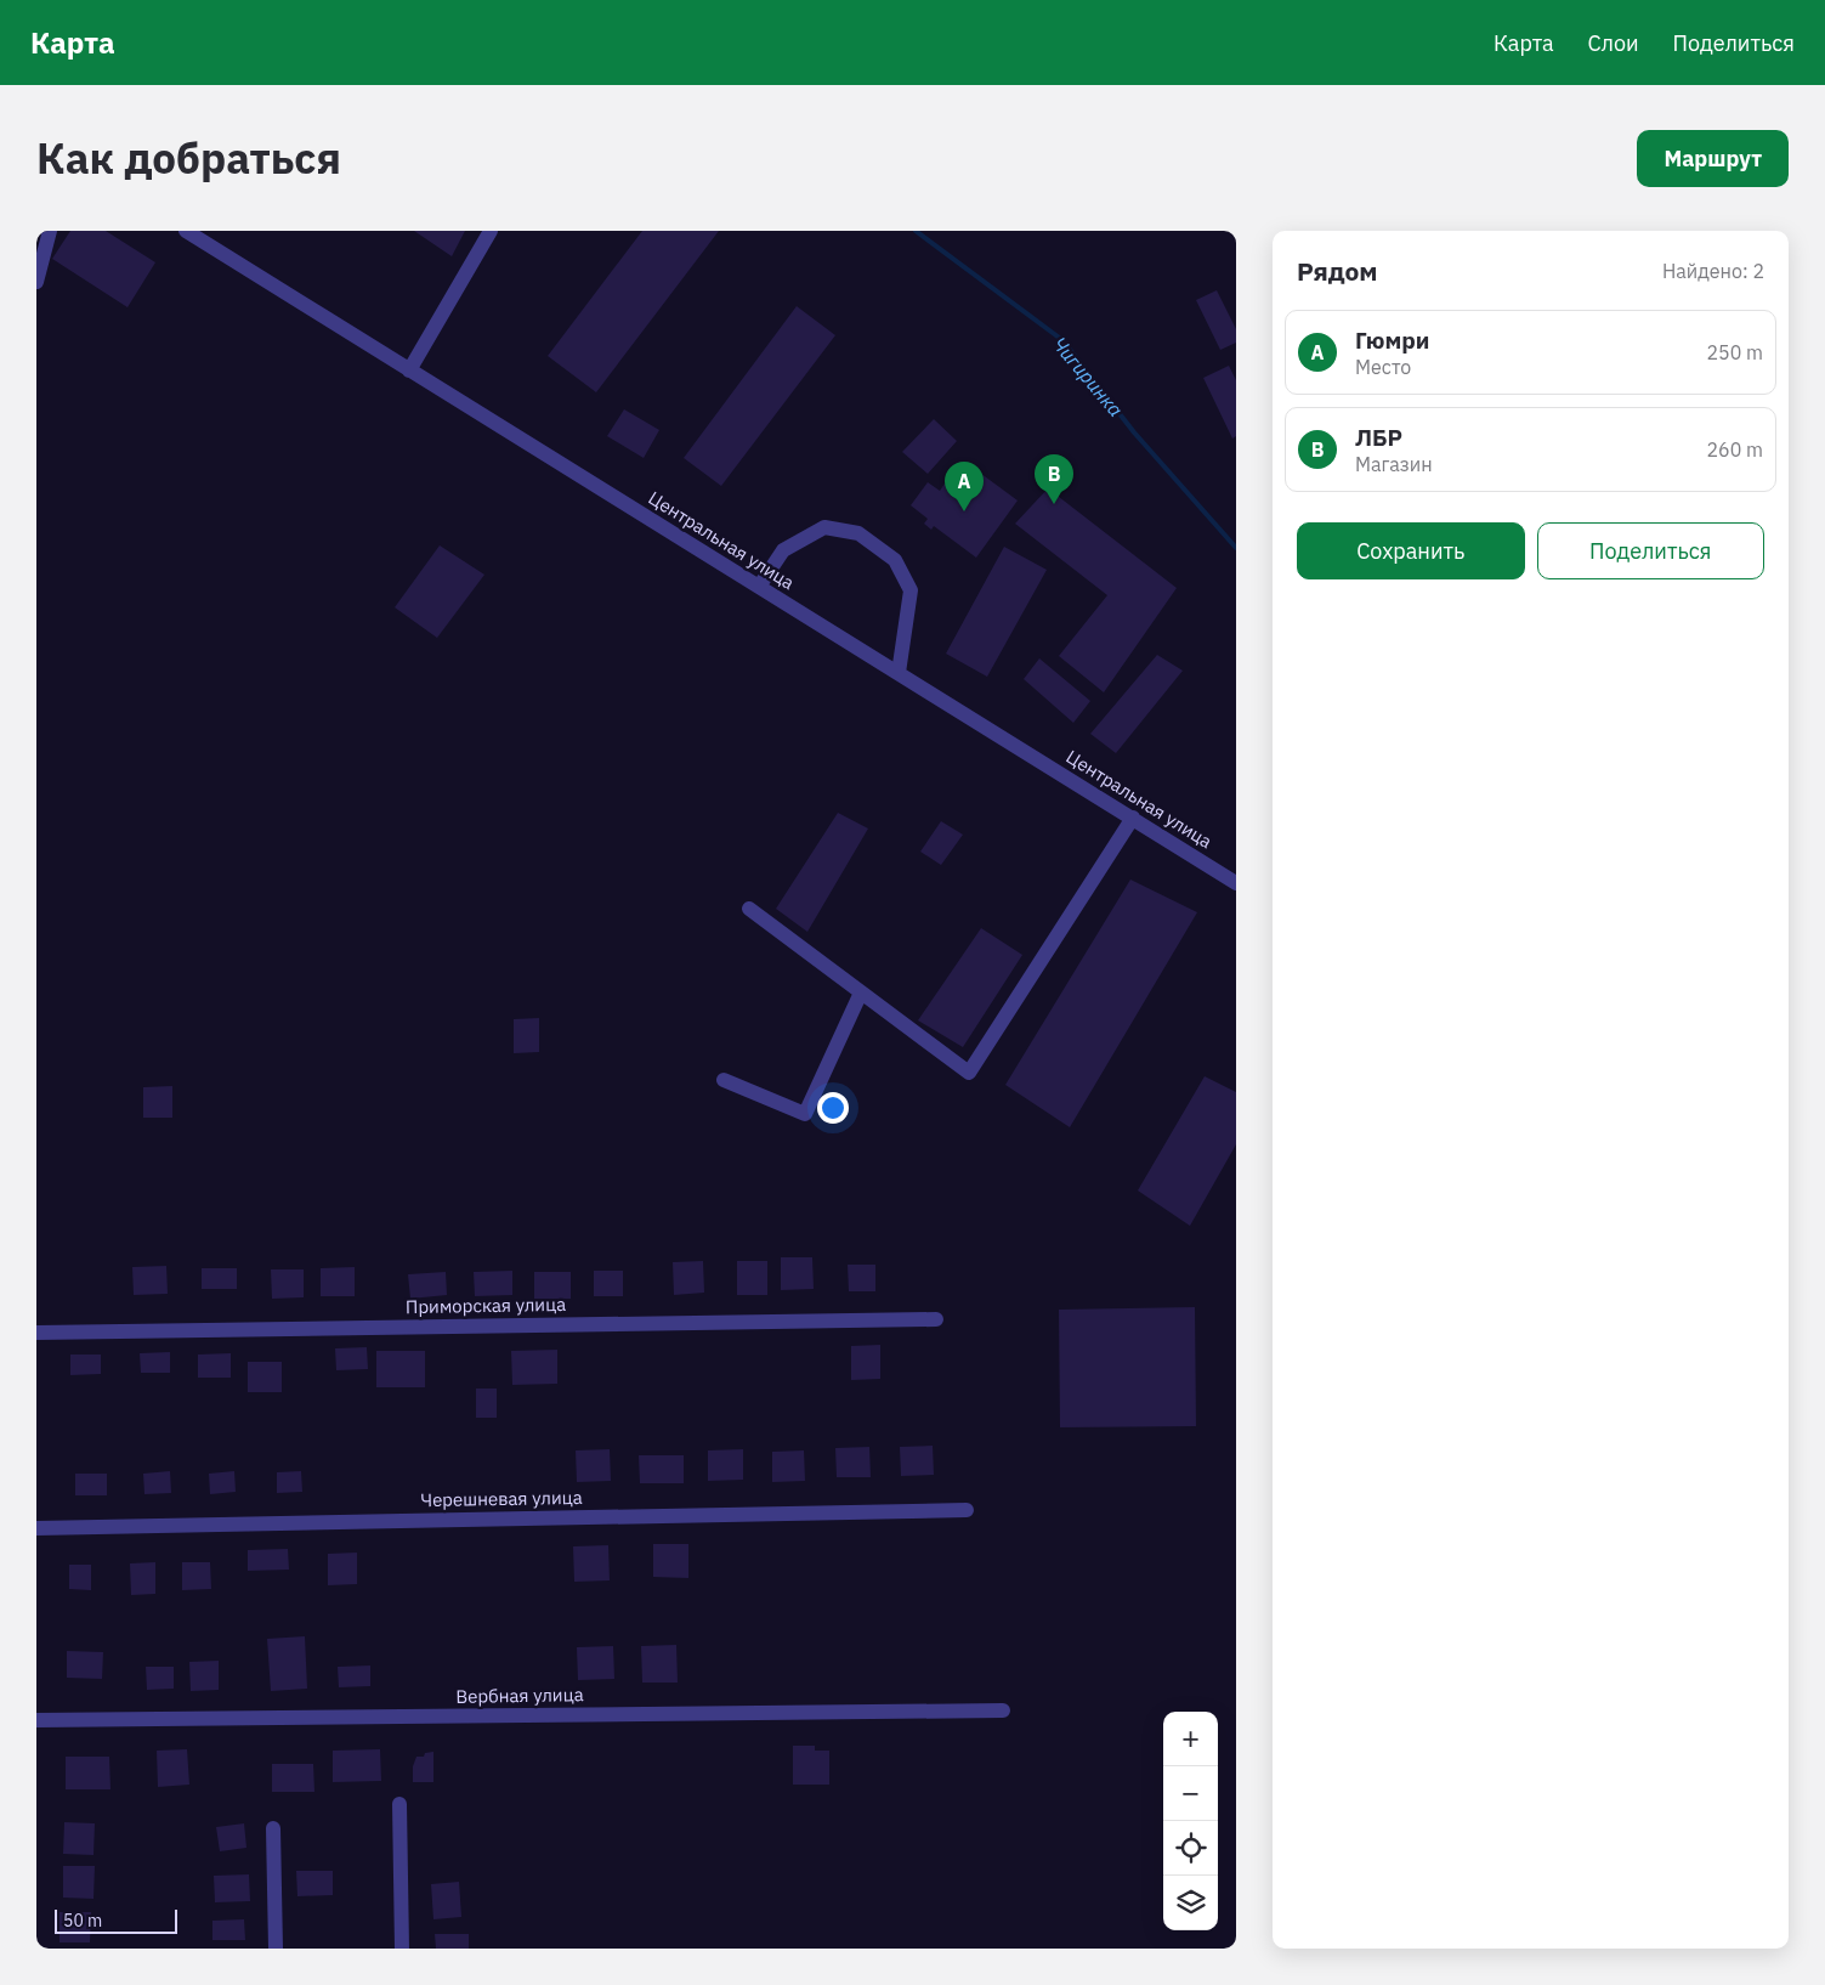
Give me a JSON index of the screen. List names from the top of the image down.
{
  "streets": {
    "street": [
      "Центральная улица",
      "Приморская улица",
      "Черешневая улица",
      "Вербная улица"
    ]
  },
  "water": ["Чигиринка"],
  "scale_bar": "50 m",
  "page": {
    "header": "Карта",
    "nav": ["Карта", "Слои", "Поделиться"],
    "title": "Как добраться",
    "buttons": [
      "Маршрут",
      ["Сохранить", "Поделиться"]
    ],
    "heading": ["Рядом", "Найдено: 2"],
    "list": [
      {
        "mark": "A",
        "name": "Гюмри",
        "note": "Место",
        "value": "250 m"
      },
      {
        "mark": "B",
        "name": "ЛБР",
        "note": "Магазин",
        "value": "260 m"
      }
    ],
    "pins": ["B", "A"],
    "map_buttons": ["+", "−"],
    "scale": "50 m"
  }
}
